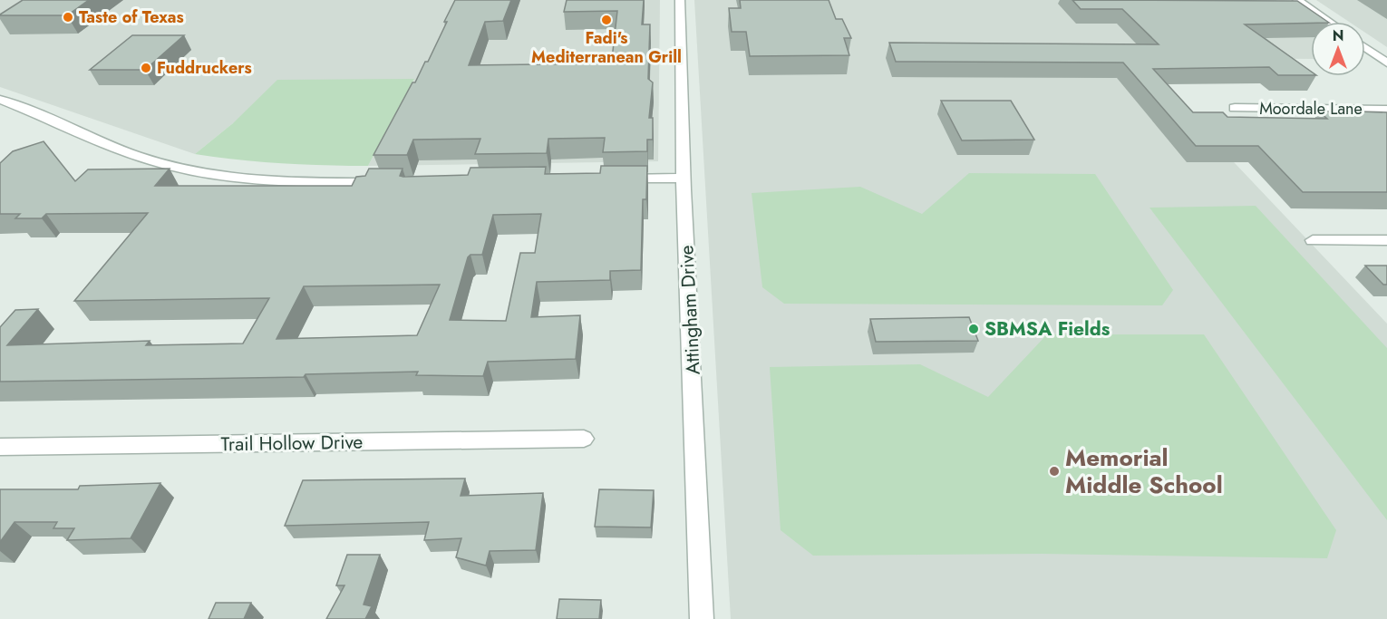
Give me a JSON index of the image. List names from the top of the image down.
{
  "streets": {
    "street": ["Moordale Lane", "Attingham Drive", "Trail Hollow Drive"]
  },
  "places": [
    "Taste of Texas",
    "Fadi's Mediterranean Grill",
    "Fuddruckers",
    "SBMSA Fields",
    "Memorial Middle School"
  ],
  "north": "top"
}
